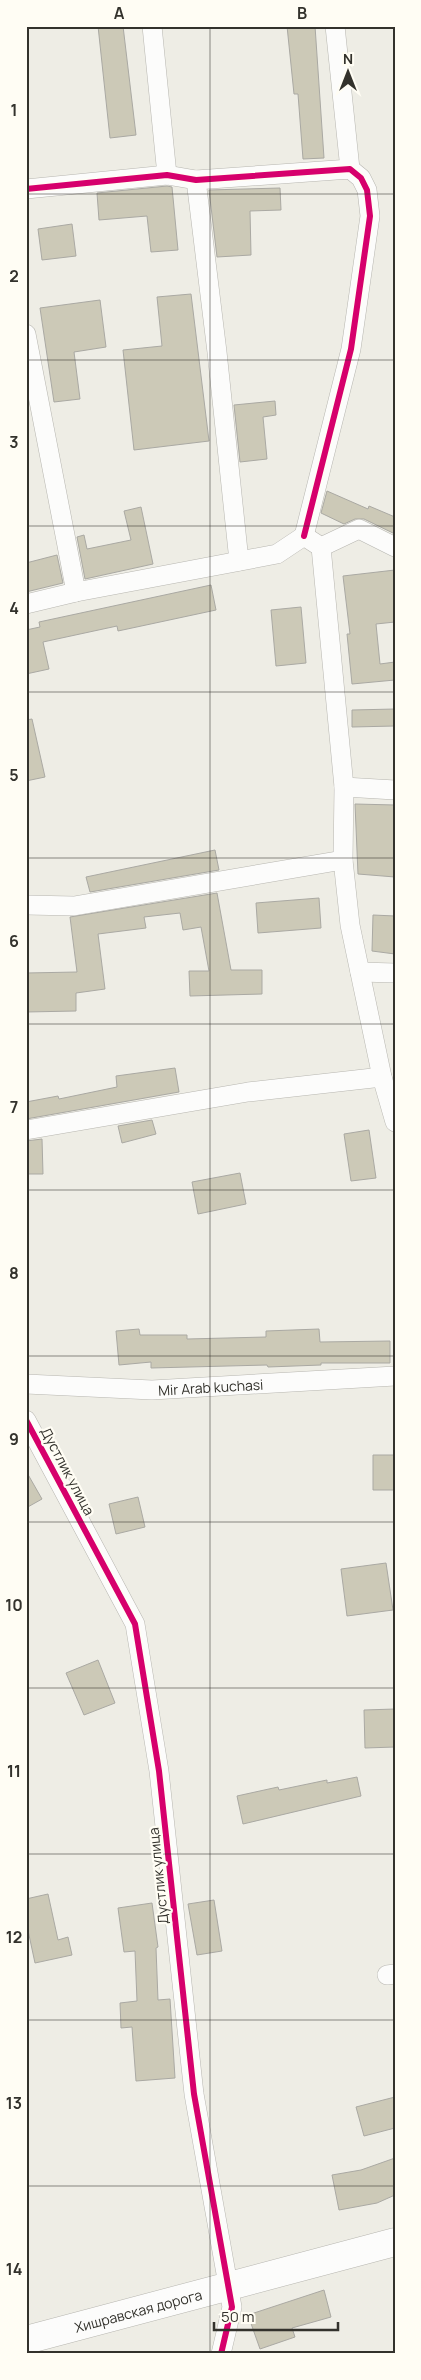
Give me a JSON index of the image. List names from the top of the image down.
{
  "streets": {
    "main road": ["Хишравская дорога"],
    "street": ["Mir Arab kuchasi", "Дустлик улица"]
  },
  "crossings": [
    ["Дустлик улица", "Хишравская дорога"]
  ],
  "scale_bar": "50 m",
  "north": "top",
  "grid": {
    "columns": ["A", "B"],
    "rows": [
      "1",
      "2",
      "3",
      "4",
      "5",
      "6",
      "7",
      "8",
      "9",
      "10",
      "11",
      "12",
      "13",
      "14"
    ]
  }
}
